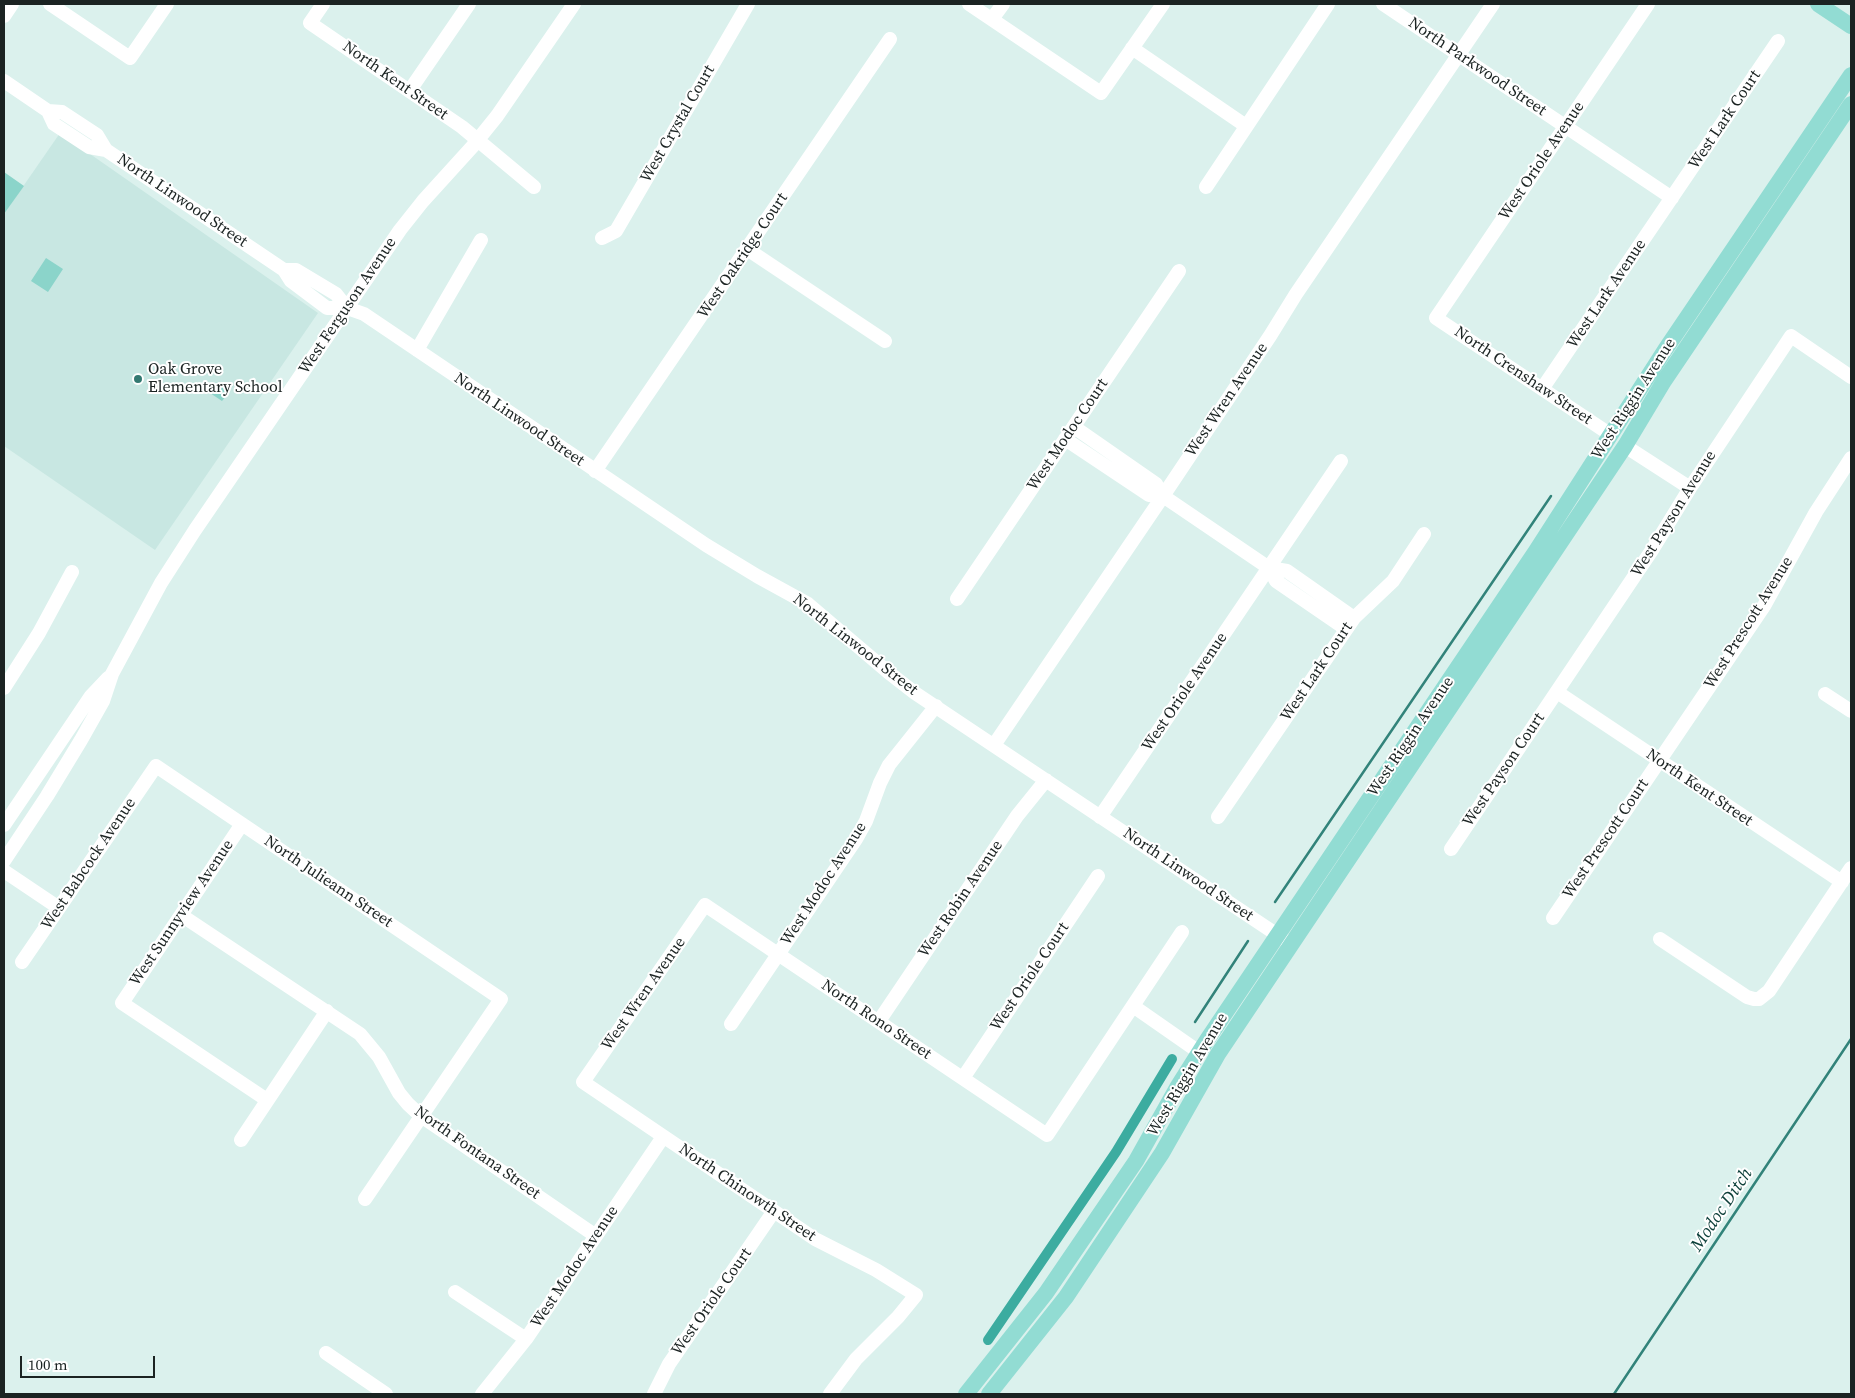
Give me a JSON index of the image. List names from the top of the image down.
{
  "streets": {
    "main road": ["West Riggin Avenue"],
    "street": [
      "North Parkwood Street",
      "North Kent Street",
      "West Lark Court",
      "West Crystal Court",
      "West Oriole Avenue",
      "North Linwood Street",
      "West Oakridge Court",
      "West Lark Avenue",
      "West Ferguson Avenue",
      "North Crenshaw Street",
      "West Wren Avenue",
      "West Modoc Court",
      "West Payson Avenue",
      "West Prescott Avenue",
      "West Payson Court",
      "West Prescott Court",
      "West Babcock Avenue",
      "North Julieann Street",
      "West Modoc Avenue",
      "West Robin Avenue",
      "West Sunnyview Avenue",
      "West Oriole Court",
      "North Rono Street",
      "North Fontana Street",
      "North Chinowth Street"
    ]
  },
  "crossings": [
    ["North Parkwood Street", "West Lark Court"],
    ["North Parkwood Street", "West Oriole Avenue"],
    ["North Parkwood Street", "West Lark Avenue"],
    ["North Parkwood Street", "West Wren Avenue"],
    ["North Kent Street", "West Ferguson Avenue"],
    ["North Kent Street", "West Payson Avenue"],
    ["North Kent Street", "West Prescott Avenue"],
    ["North Kent Street", "West Payson Court"],
    ["North Kent Street", "West Prescott Court"],
    ["West Lark Court", "West Lark Avenue"],
    ["West Oriole Avenue", "North Linwood Street"],
    ["West Oriole Avenue", "North Crenshaw Street"],
    ["North Linwood Street", "West Oakridge Court"],
    ["North Linwood Street", "West Ferguson Avenue"],
    ["North Linwood Street", "West Riggin Avenue"],
    ["North Linwood Street", "West Wren Avenue"],
    ["North Linwood Street", "West Modoc Avenue"],
    ["North Linwood Street", "West Robin Avenue"],
    ["West Lark Avenue", "North Crenshaw Street"],
    ["North Crenshaw Street", "West Riggin Avenue"],
    ["West Wren Avenue", "North Rono Street"],
    ["West Wren Avenue", "North Chinowth Street"],
    ["West Payson Avenue", "West Payson Court"],
    ["West Prescott Avenue", "West Prescott Court"],
    ["West Babcock Avenue", "North Julieann Street"],
    ["North Julieann Street", "West Sunnyview Avenue"],
    ["North Julieann Street", "North Fontana Street"],
    ["West Modoc Avenue", "North Rono Street"],
    ["West Modoc Avenue", "North Fontana Street"],
    ["West Modoc Avenue", "North Chinowth Street"],
    ["West Robin Avenue", "North Rono Street"],
    ["West Sunnyview Avenue", "North Fontana Street"],
    ["West Oriole Court", "North Rono Street"],
    ["West Oriole Court", "North Chinowth Street"]
  ],
  "water": ["Modoc Ditch"],
  "places": ["Oak Grove Elementary School"],
  "scale_bar": "100 m"
}
